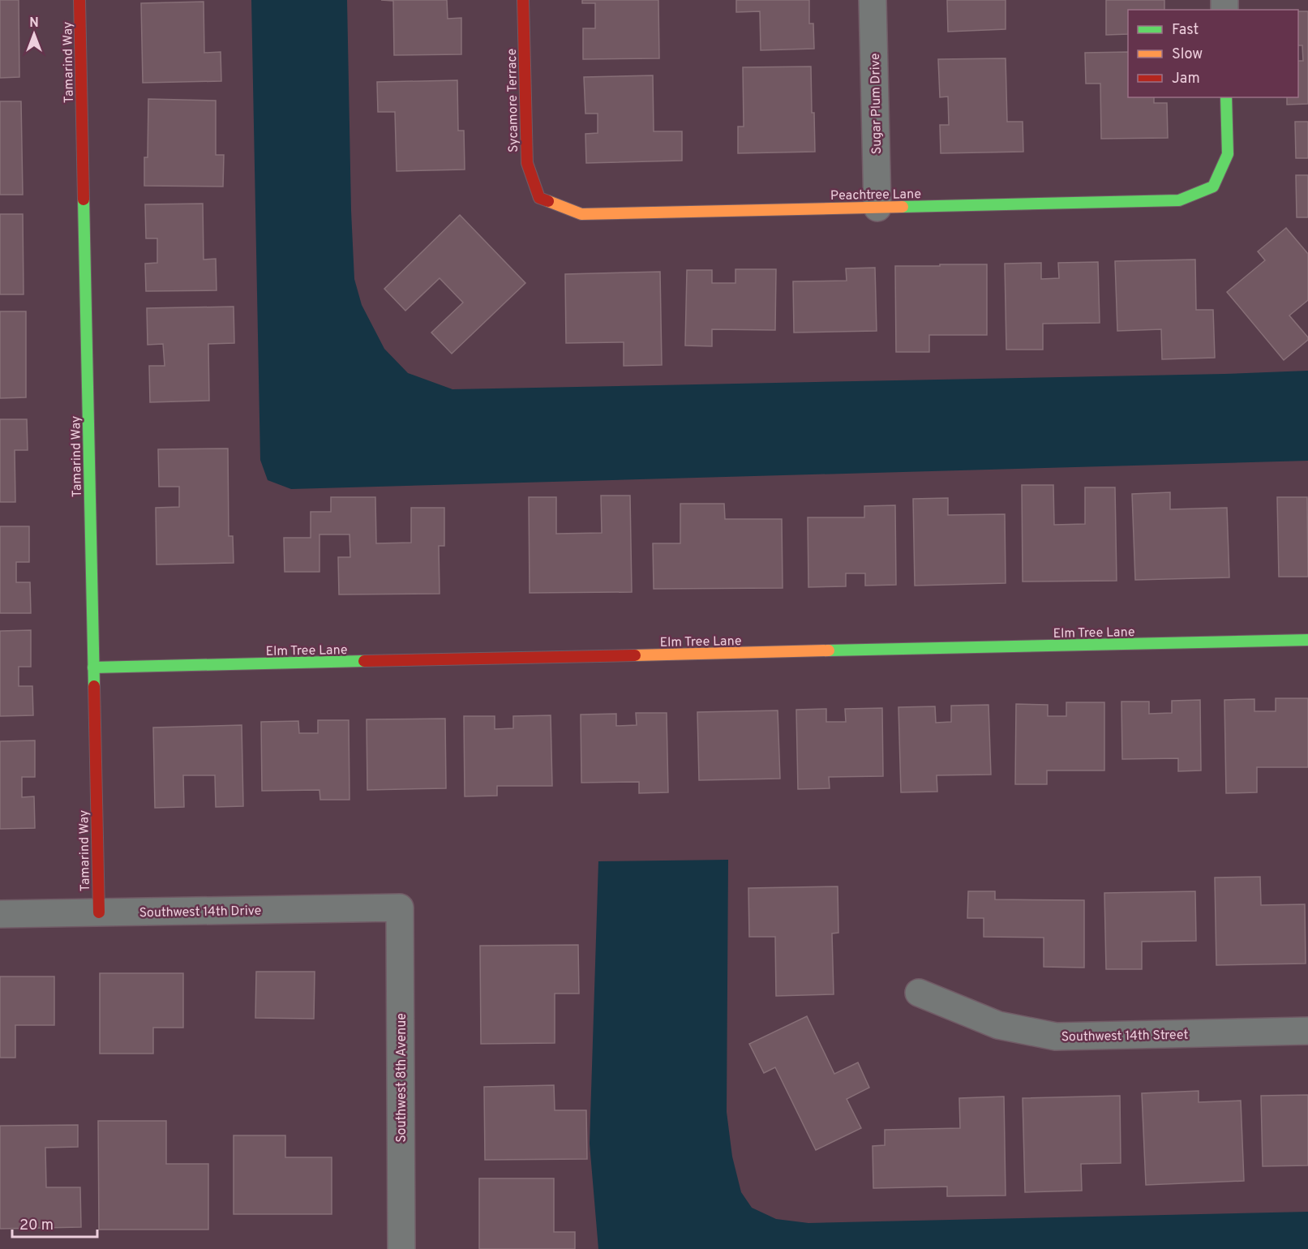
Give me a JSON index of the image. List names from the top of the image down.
{
  "streets": {
    "street": [
      "Tamarind Way",
      "Sycamore Terrace",
      "Sugar Plum Drive",
      "Peachtree Lane",
      "Elm Tree Lane",
      "Southwest 14th Drive",
      "Southwest 14th Street",
      "Southwest 8th Avenue"
    ]
  },
  "crossings": [
    ["Tamarind Way", "Elm Tree Lane"],
    ["Tamarind Way", "Southwest 14th Drive"],
    ["Sycamore Terrace", "Peachtree Lane"],
    ["Sugar Plum Drive", "Peachtree Lane"],
    ["Southwest 14th Drive", "Southwest 8th Avenue"]
  ],
  "legend": ["Fast", "Slow", "Jam"],
  "scale_bar": "20 m",
  "north": "top"
}
